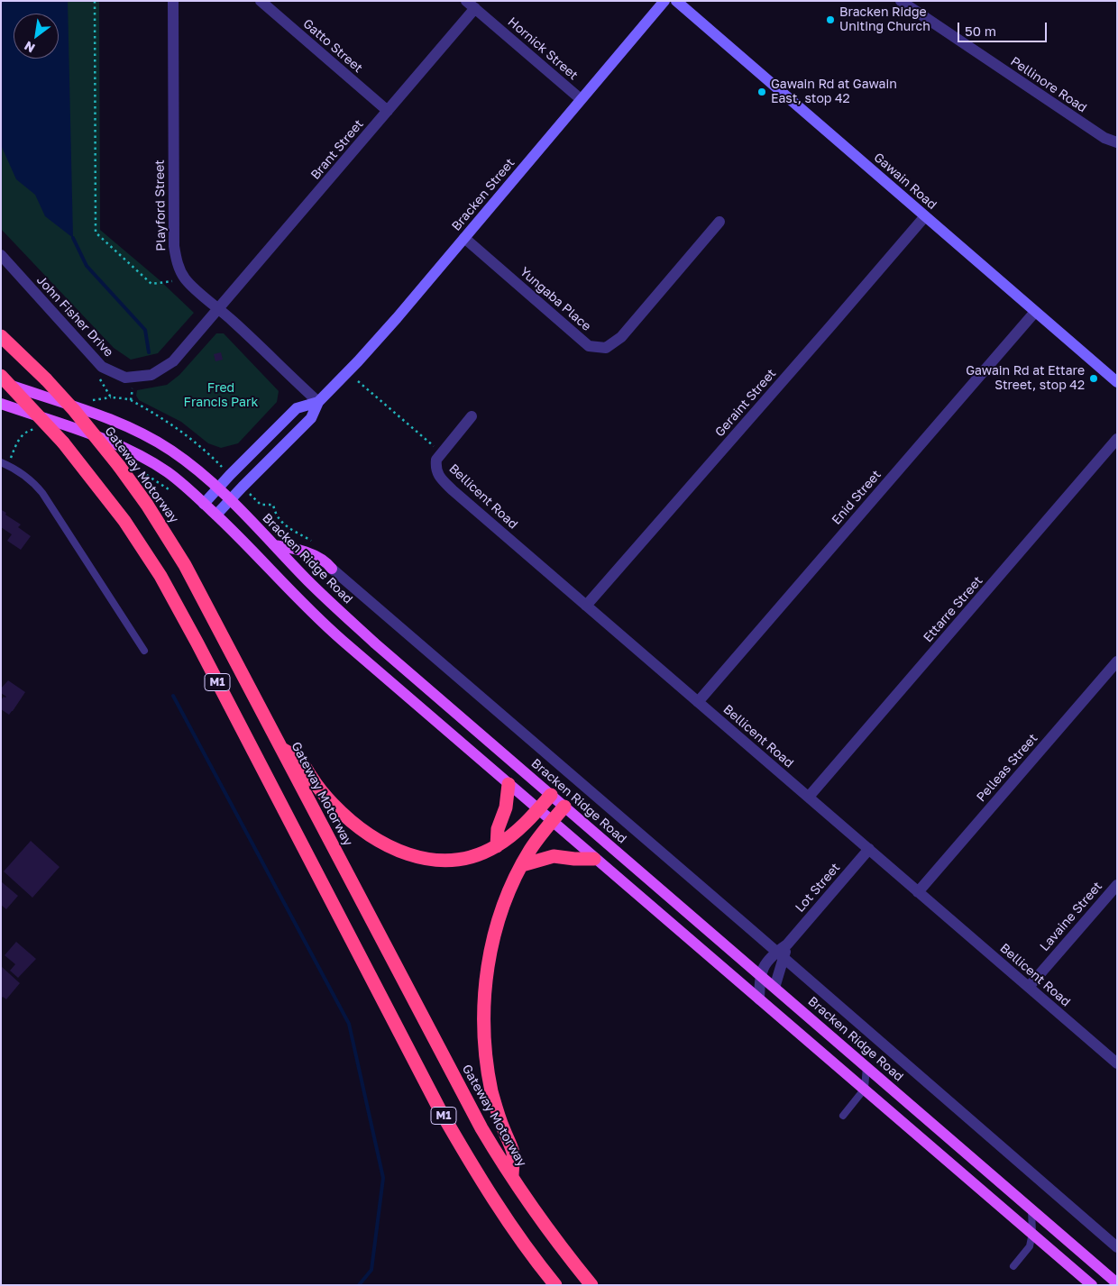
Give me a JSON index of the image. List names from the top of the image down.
{
  "streets": {
    "highway": ["Gateway Motorway", "M1"],
    "main road": ["Bracken Ridge Road"],
    "street": [
      "Gatto Street",
      "Hornick Street",
      "Pellinore Road",
      "Brant Street",
      "Gawain Road",
      "Bracken Street",
      "Playford Street",
      "Yungaba Place",
      "John Fisher Drive",
      "Geraint Street",
      "Bellicent Road",
      "Enid Street",
      "Ettarre Street",
      "Pelleas Street",
      "Lot Street",
      "Lavaine Street"
    ]
  },
  "crossings": [
    ["Gatto Street", "Brant Street"],
    ["Hornick Street", "Brant Street"],
    ["Hornick Street", "Bracken Street"],
    ["Brant Street", "Playford Street"],
    ["Brant Street", "John Fisher Drive"],
    ["Gawain Road", "Geraint Street"],
    ["Gawain Road", "Enid Street"],
    ["Bracken Street", "Playford Street"],
    ["Bracken Street", "Yungaba Place"],
    ["Bracken Street", "Bracken Ridge Road"],
    ["Playford Street", "John Fisher Drive"],
    ["Geraint Street", "Bellicent Road"],
    ["Bellicent Road", "Enid Street"],
    ["Bellicent Road", "Ettarre Street"],
    ["Bellicent Road", "Pelleas Street"],
    ["Bellicent Road", "Lot Street"],
    ["Bellicent Road", "Lavaine Street"],
    ["Bracken Ridge Road", "Lot Street"]
  ],
  "parks": ["Fred Francis Park"],
  "places": ["Bracken Ridge Uniting Church", "Gawain Rd at Gawain East, stop 42", "Gawain Rd at Ettare Street, stop 42"],
  "scale_bar": "50 m",
  "north": "bottom left"
}
